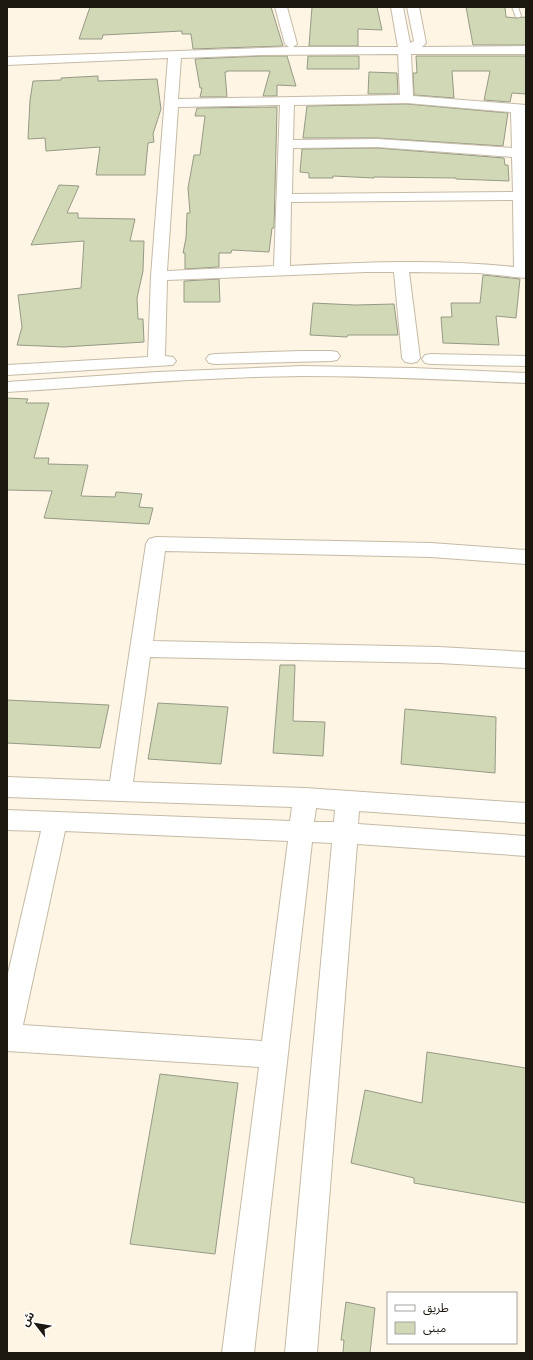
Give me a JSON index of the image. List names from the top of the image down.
{
  "legend": ["طريق", "مبنى"],
  "north": "top left"
}
